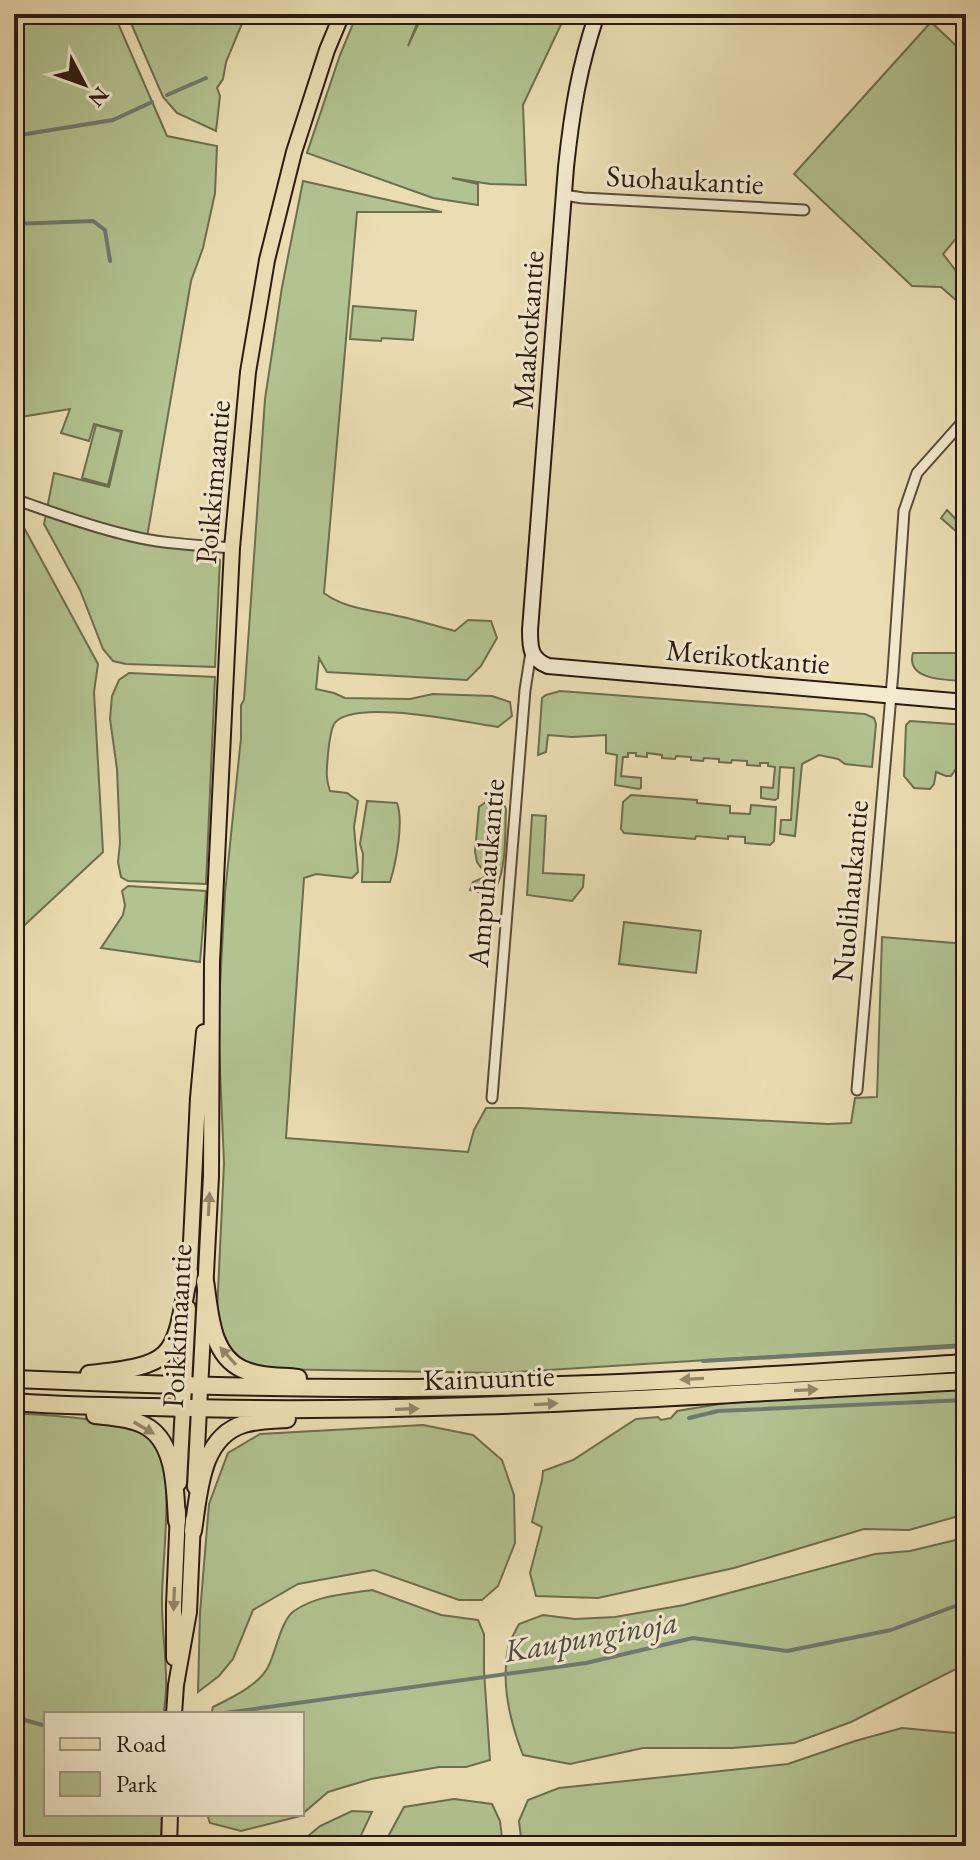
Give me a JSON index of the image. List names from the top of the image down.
{
  "streets": {
    "highway": ["Kainuuntie"],
    "main road": ["Poikkimaantie"],
    "street": [
      "Suohaukantie",
      "Maakotkantie",
      "Merikotkantie",
      "Ampuhaukantie",
      "Nuolihaukantie"
    ]
  },
  "crossings": [
    ["Suohaukantie", "Maakotkantie"],
    ["Maakotkantie", "Merikotkantie"],
    ["Maakotkantie", "Ampuhaukantie"],
    ["Poikkimaantie", "Kainuuntie"],
    ["Merikotkantie", "Ampuhaukantie"],
    ["Merikotkantie", "Nuolihaukantie"]
  ],
  "water": ["Kaupunginoja"],
  "legend": ["Road", "Park"],
  "north": "bottom right"
}
